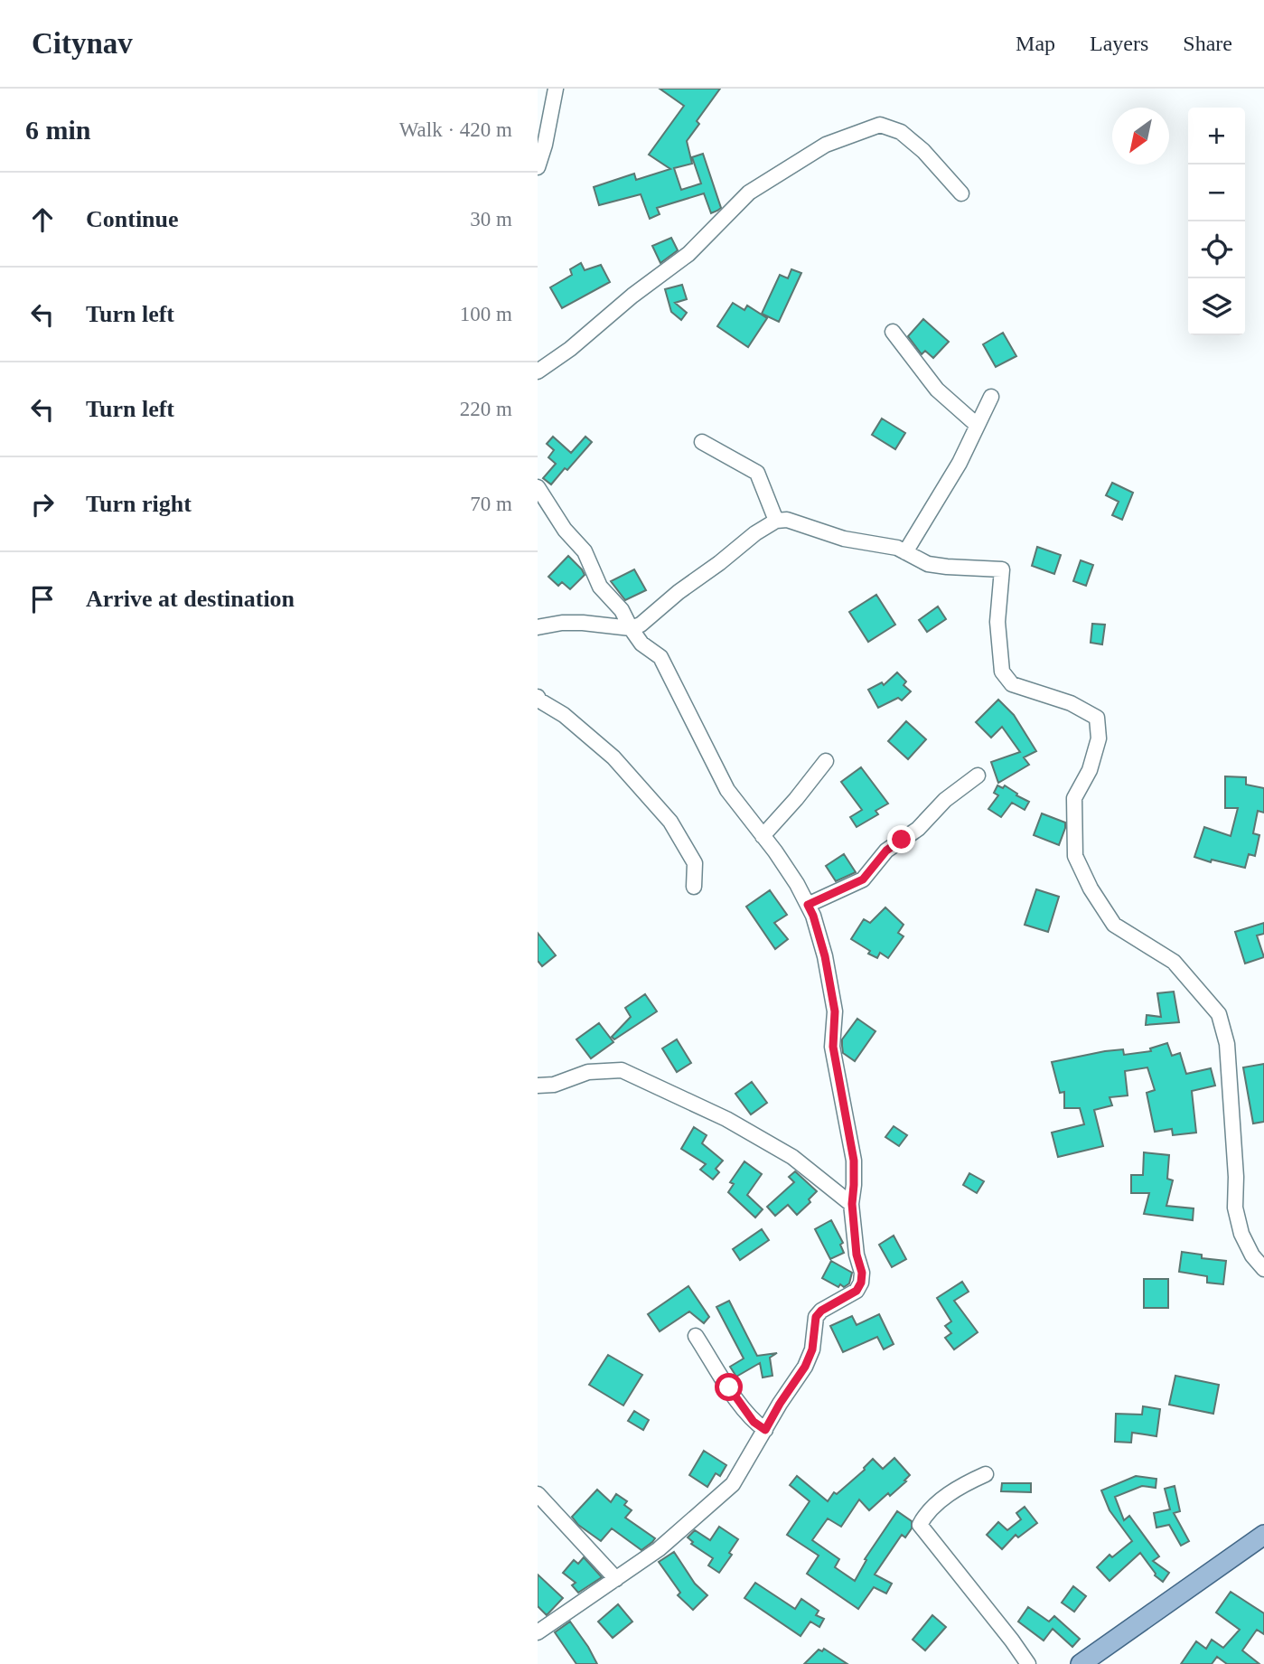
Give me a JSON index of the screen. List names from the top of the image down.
{
  "north": "bottom left",
  "page": {
    "header": "Citynav",
    "nav": ["Map", "Layers", "Share"],
    "heading": ["6 min", "Walk · 420 m"],
    "map_buttons": ["+", "−"],
    "list": [
      ["Continue", "30 m"],
      ["Turn left", "100 m"],
      ["Turn left", "220 m"],
      ["Turn right", "70 m"],
      "Arrive at destination"
    ]
  }
}
